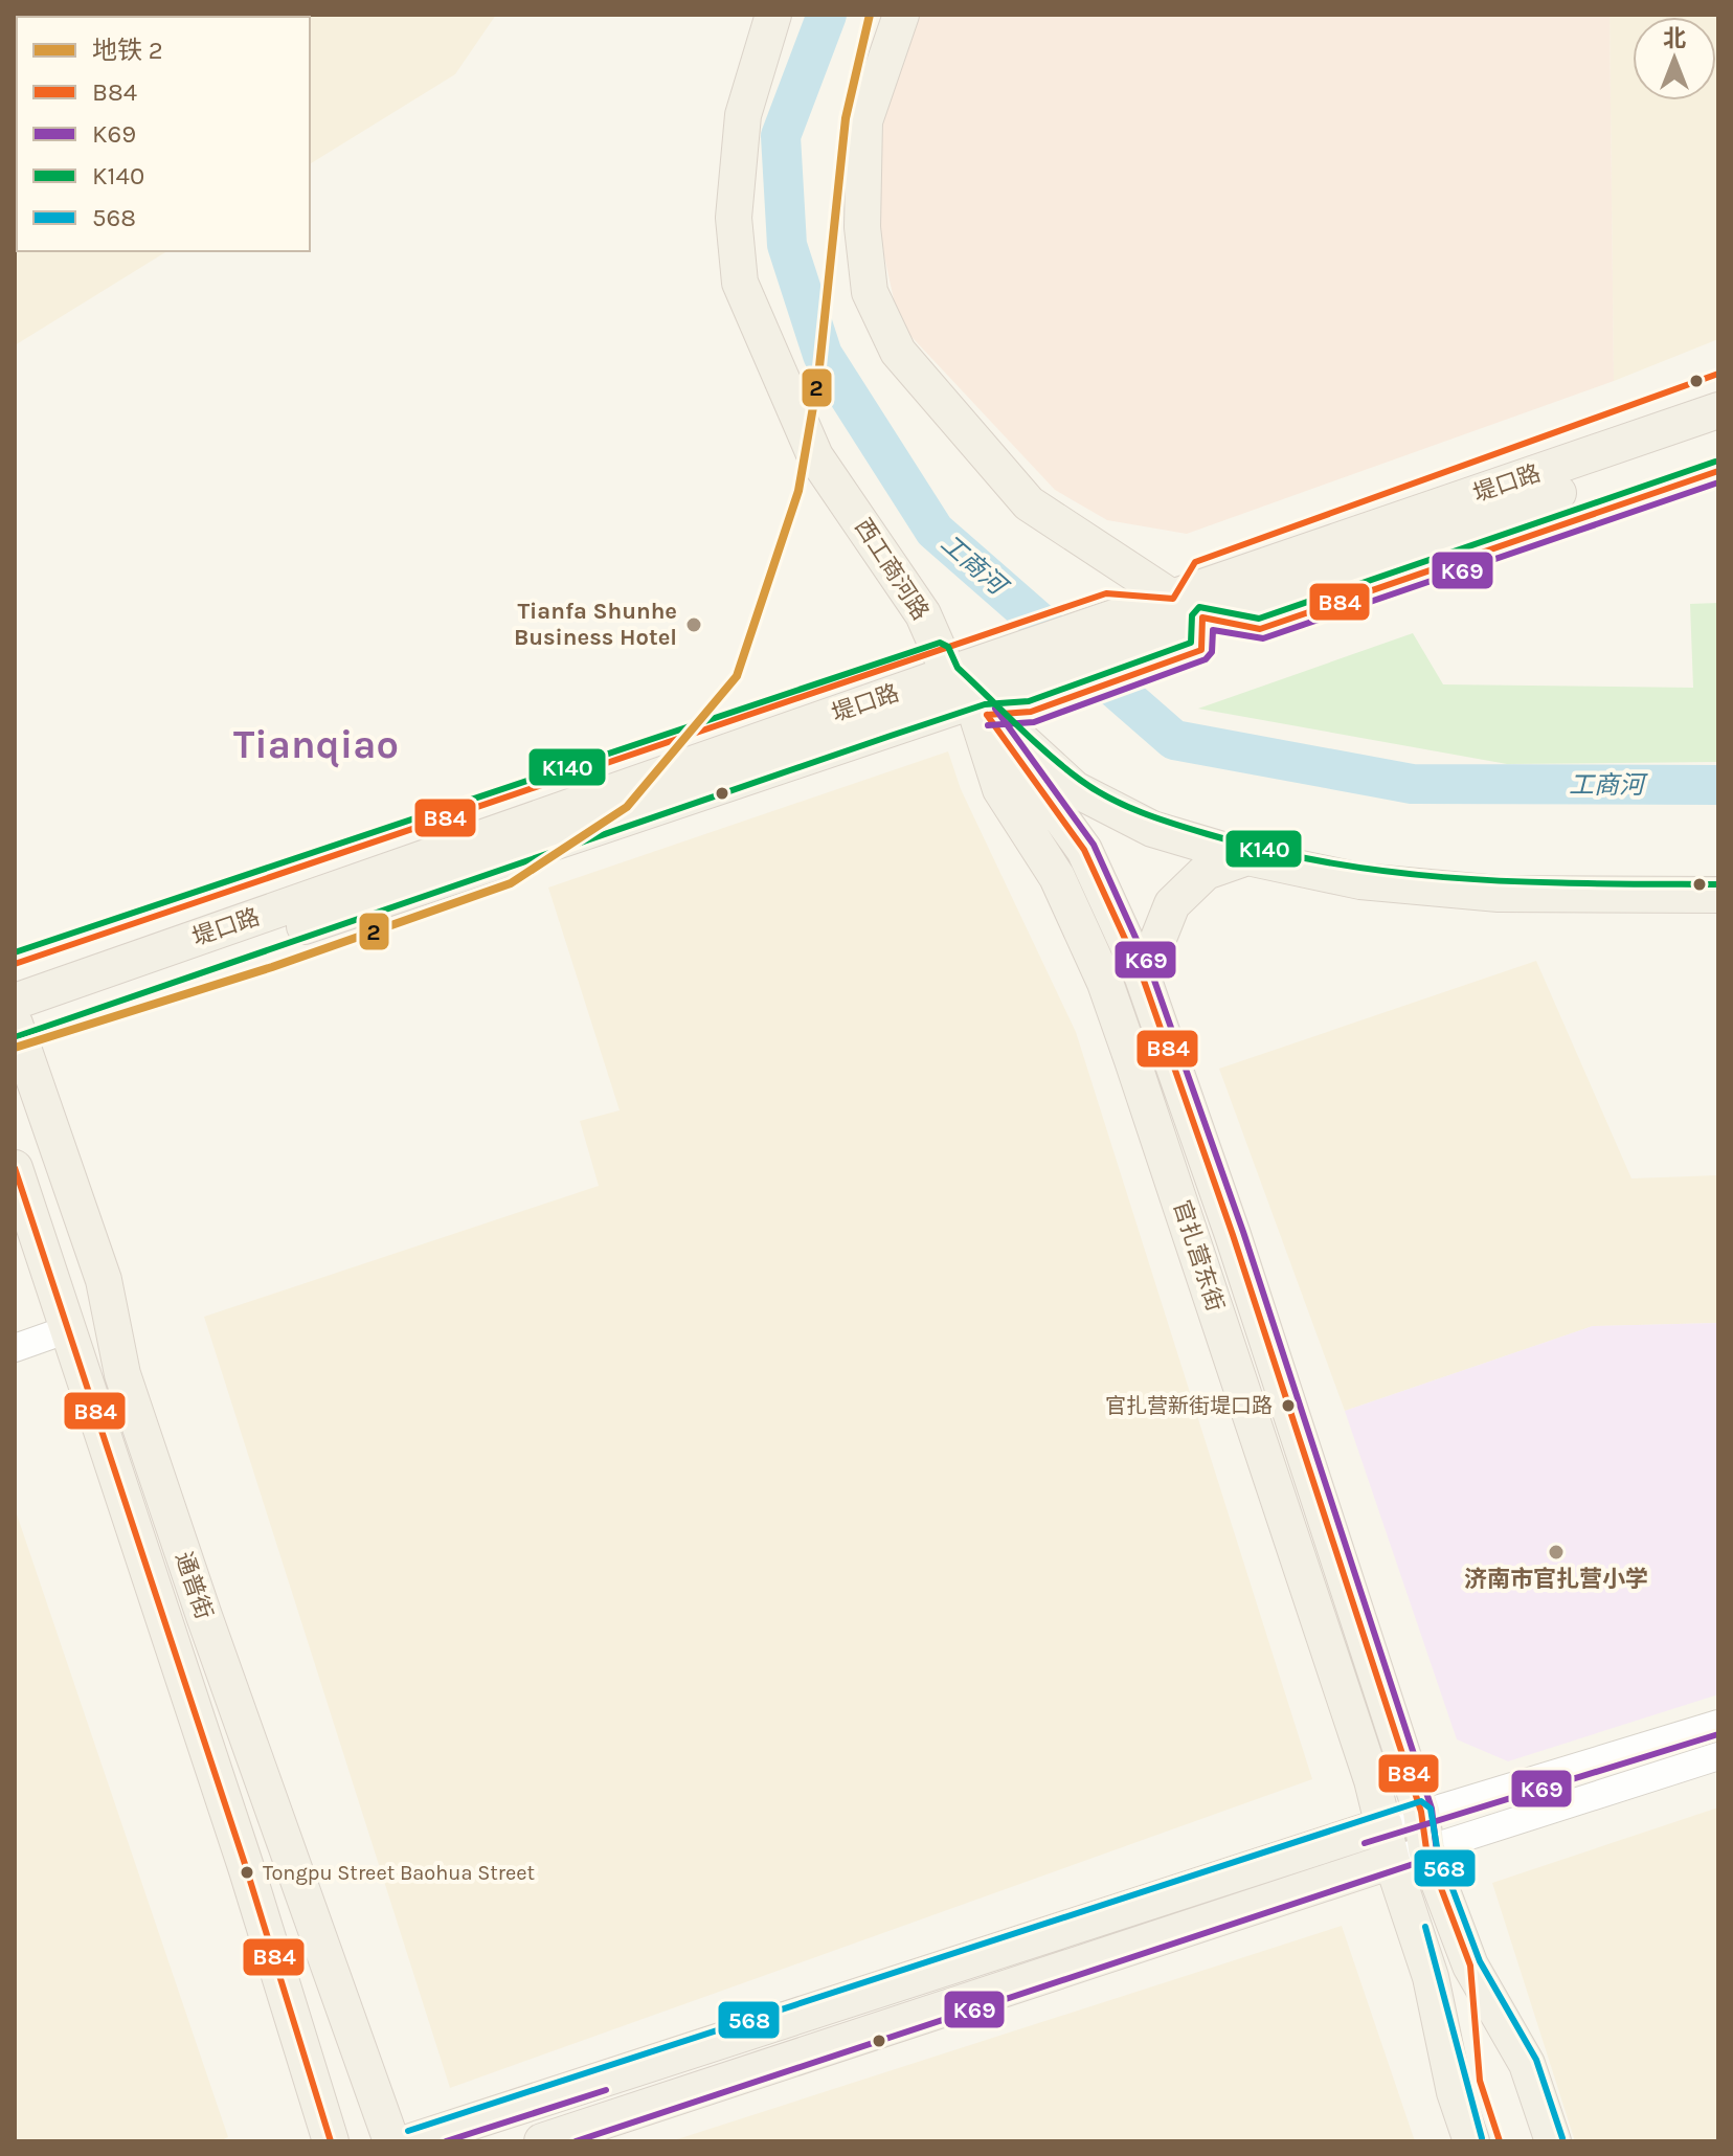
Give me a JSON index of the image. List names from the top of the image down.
{
  "streets": {
    "main road": [
      "堤口路",
      "西工商河路",
      "官扎营东街",
      "通普街"
    ]
  },
  "crossings": [
    ["堤口路", "西工商河路"],
    ["堤口路", "官扎营东街"],
    ["堤口路", "通普街"],
    ["西工商河路", "官扎营东街"]
  ],
  "districts": ["Tianqiao"],
  "water": ["工商河"],
  "places": [
    "Tianfa Shunhe Business Hotel",
    "官扎营新街堤口路",
    "济南市官扎营小学",
    "Tongpu Street Baohua Street"
  ],
  "lines": [
    "metro line 2",
    "transit line B84",
    "transit line K140",
    "transit line K69",
    "transit line 568"
  ],
  "legend": [
    "地铁 2",
    "B84",
    "K69",
    "K140",
    "568"
  ],
  "north": "top"
}
